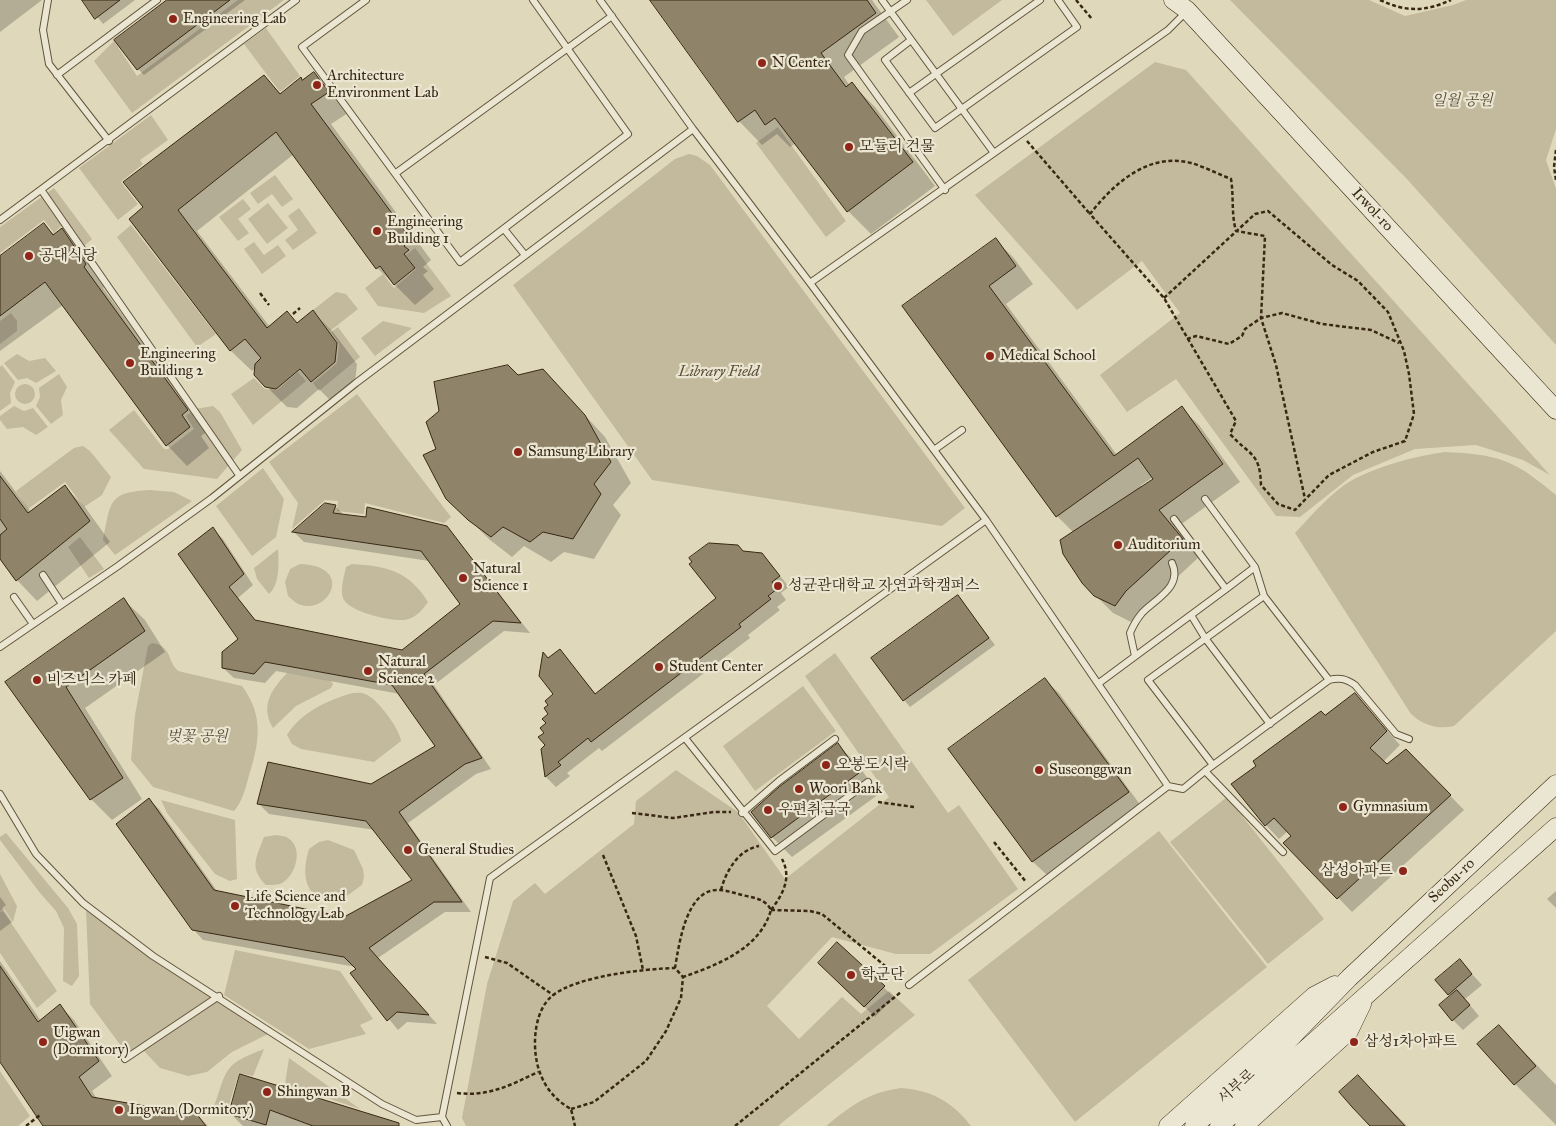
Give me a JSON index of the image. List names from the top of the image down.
{
  "streets": {
    "street": ["Irwol-ro", "Seobu-ro", "서부로"]
  },
  "crossings": [
    ["Seobu-ro", "서부로"]
  ],
  "parks": ["일월 공원", "Library Field", "벚꽃 공원"],
  "places": [
    "Engineering Lab",
    "N Center",
    "Architecture Environment Lab",
    "모듈러 건물",
    "Engineering Building 1",
    "공대식당",
    "Medical School",
    "Engineering Building 2",
    "Samsung Library",
    "Auditorium",
    "Natural Science 1",
    "성균관대학교 자연과학캠퍼스",
    "Student Center",
    "Natural Science 2",
    "비즈니스 카페",
    "오봉도시락",
    "Suseonggwan",
    "Woori Bank",
    "Gymnasium",
    "우편취급국",
    "General Studies",
    "삼성아파트",
    "Life Science and Technology Lab",
    "학군단",
    "Uigwan (Dormitory)",
    "삼성1차아파트",
    "Shingwan B",
    "Ingwan (Dormitory)"
  ]
}
